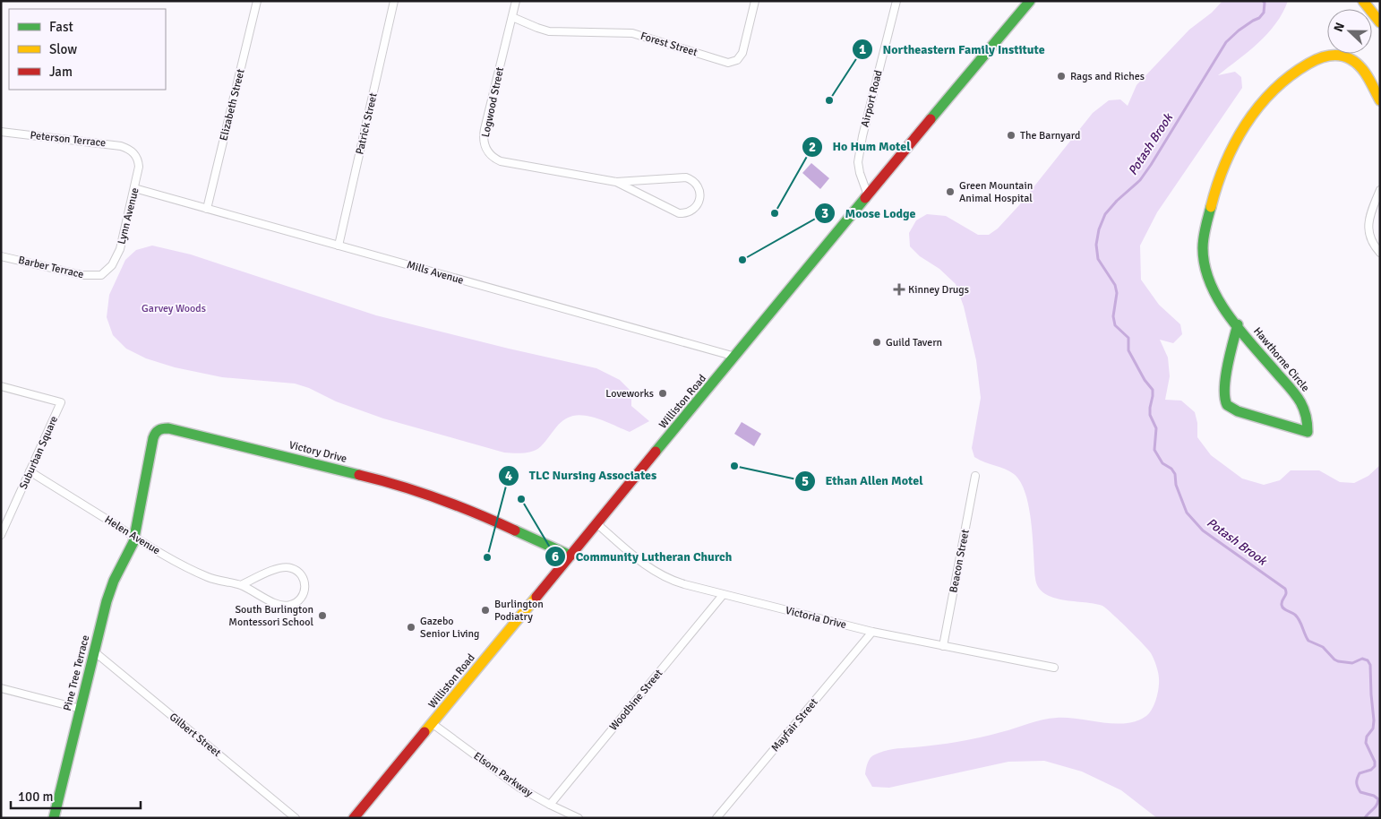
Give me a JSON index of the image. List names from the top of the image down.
{
  "streets": {
    "street": [
      "Forest Street",
      "Airport Road",
      "Logwood Street",
      "Elizabeth Street",
      "Patrick Street",
      "Peterson Terrace",
      "Lynn Avenue",
      "Barber Terrace",
      "Mills Avenue",
      "Hawthorne Circle",
      "Williston Road",
      "Victory Drive",
      "Suburban Square",
      "Helen Avenue",
      "Beacon Street",
      "Victoria Drive",
      "Pine Tree Terrace",
      "Woodbine Street",
      "Mayfair Street",
      "Gilbert Street",
      "Elsom Parkway"
    ]
  },
  "crossings": [
    ["Forest Street", "Logwood Street"],
    ["Airport Road", "Williston Road"],
    ["Elizabeth Street", "Mills Avenue"],
    ["Patrick Street", "Mills Avenue"],
    ["Peterson Terrace", "Lynn Avenue"],
    ["Lynn Avenue", "Barber Terrace"],
    ["Lynn Avenue", "Mills Avenue"],
    ["Mills Avenue", "Williston Road"],
    ["Williston Road", "Victory Drive"],
    ["Williston Road", "Victoria Drive"],
    ["Williston Road", "Elsom Parkway"],
    ["Victory Drive", "Helen Avenue"],
    ["Victory Drive", "Pine Tree Terrace"],
    ["Suburban Square", "Helen Avenue"],
    ["Helen Avenue", "Pine Tree Terrace"],
    ["Beacon Street", "Victoria Drive"],
    ["Victoria Drive", "Woodbine Street"],
    ["Victoria Drive", "Mayfair Street"],
    ["Pine Tree Terrace", "Gilbert Street"],
    ["Woodbine Street", "Elsom Parkway"]
  ],
  "water": ["Potash Brook"],
  "parks": ["Garvey Woods"],
  "places": {
    "other": [
      "Rags and Riches",
      "Northeastern Family Institute",
      "The Barnyard",
      "Green Mountain Animal Hospital",
      "Ho Hum Motel",
      "Moose Lodge",
      "Guild Tavern",
      "Loveworks",
      "Ethan Allen Motel",
      "Community Lutheran Church",
      "TLC Nursing Associates",
      "Burlington Podiatry",
      "South Burlington Montessori School",
      "Gazebo Senior Living"
    ],
    "health": ["Kinney Drugs"]
  },
  "legend": ["Fast", "Slow", "Jam"],
  "scale_bar": "100 m",
  "north": "left"
}
